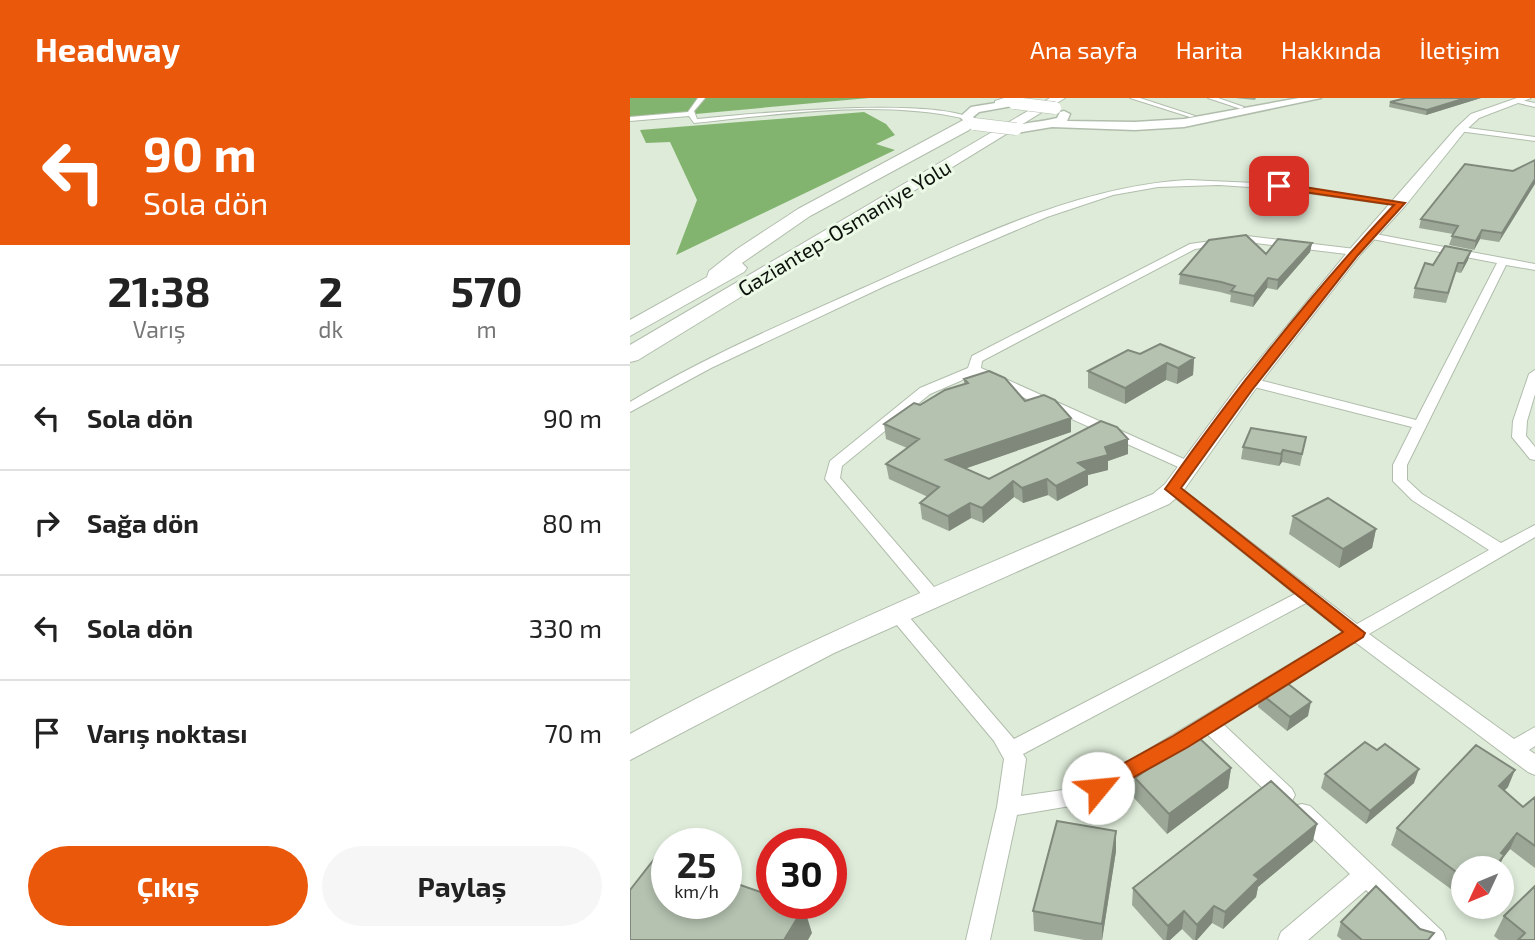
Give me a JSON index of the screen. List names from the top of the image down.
{
  "streets": {
    "highway": ["Gaziantep-Osmaniye Yolu"]
  },
  "north": "bottom left",
  "page": {
    "header": "Headway",
    "nav": [
      "Ana sayfa",
      "Harita",
      "Hakkında",
      "İletişim"
    ],
    "turn": ["90 m", "Sola dön"],
    "eta": [
      "21:38",
      "Varış",
      "2",
      "dk",
      "570",
      "m"
    ],
    "list": [
      {
        "name": "Sola dön",
        "value": "90 m"
      },
      {
        "name": "Sağa dön",
        "value": "80 m"
      },
      {
        "name": "Sola dön",
        "value": "330 m"
      },
      {
        "name": "Varış noktası",
        "value": "70 m"
      }
    ],
    "speed": "25 km/h",
    "limit": "30",
    "buttons": ["Çıkış", "Paylaş"]
  }
}
